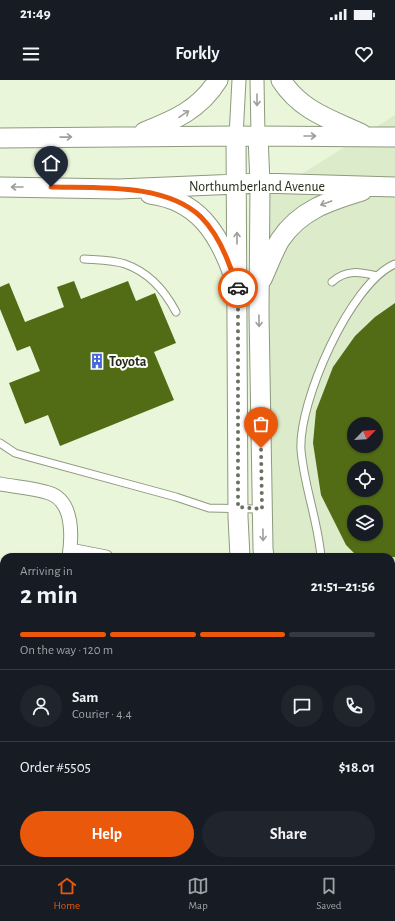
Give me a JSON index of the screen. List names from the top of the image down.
{
  "streets": {
    "main road": ["Northumberland Avenue"]
  },
  "places": {
    "building": ["Toyota"]
  },
  "north": "top right",
  "page": {
    "status": "21:49",
    "header": "Forkly",
    "heading": ["2 min", "Arriving in", "21:51–21:56"],
    "panel": [
      "Sam",
      "Courier · 4.4",
      "Order #5505",
      "$18.01"
    ],
    "bar": "On the way · 120 m",
    "buttons": ["Help", "Share"],
    "tabs": ["Home", "Map", "Saved"]
  }
}
